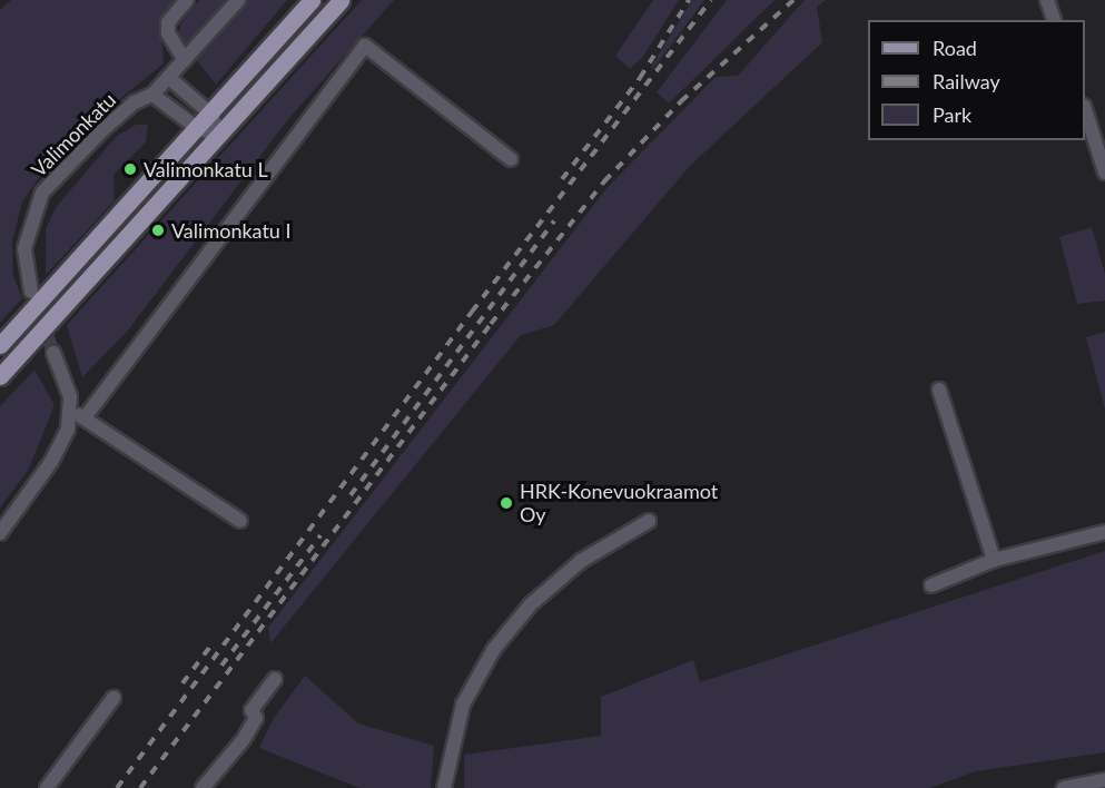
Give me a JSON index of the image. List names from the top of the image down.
{
  "streets": {
    "street": ["Valimonkatu"]
  },
  "places": ["Valimonkatu L", "Valimonkatu I", "HRK-Konevuokraamot Oy"],
  "legend": ["Road", "Railway", "Park"]
}
